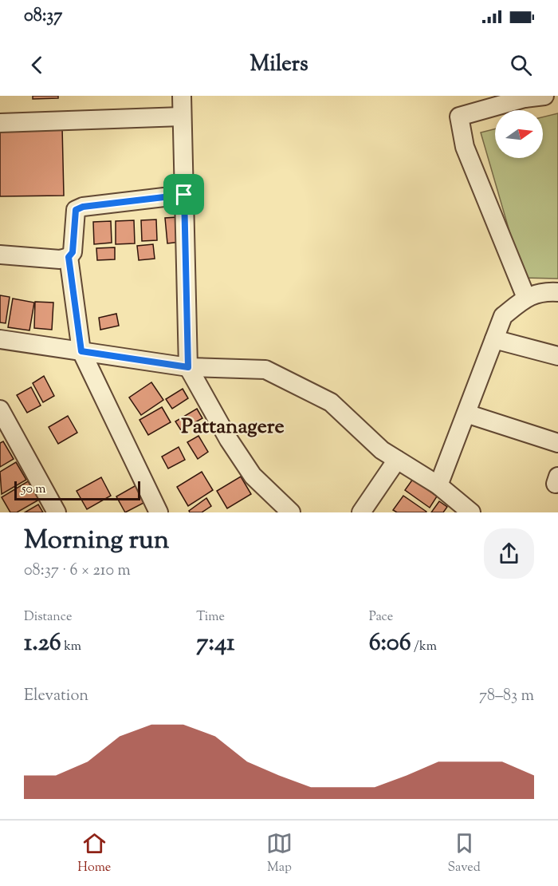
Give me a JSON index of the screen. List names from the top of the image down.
{
  "districts": ["Pattanagere"],
  "scale_bar": "50 m",
  "north": "right",
  "page": {
    "status": "08:37",
    "header": "Milers",
    "scale": "50 m",
    "heading": ["Morning run", "08:37 · 6 × 210 m"],
    "stats": [
      ["Distance", "1.26 km"],
      ["Time", "7:41"],
      ["Pace", "6:06 /km"]
    ],
    "chart": ["Elevation", "78–83 m"],
    "tabs": ["Home", "Map", "Saved"]
  }
}
